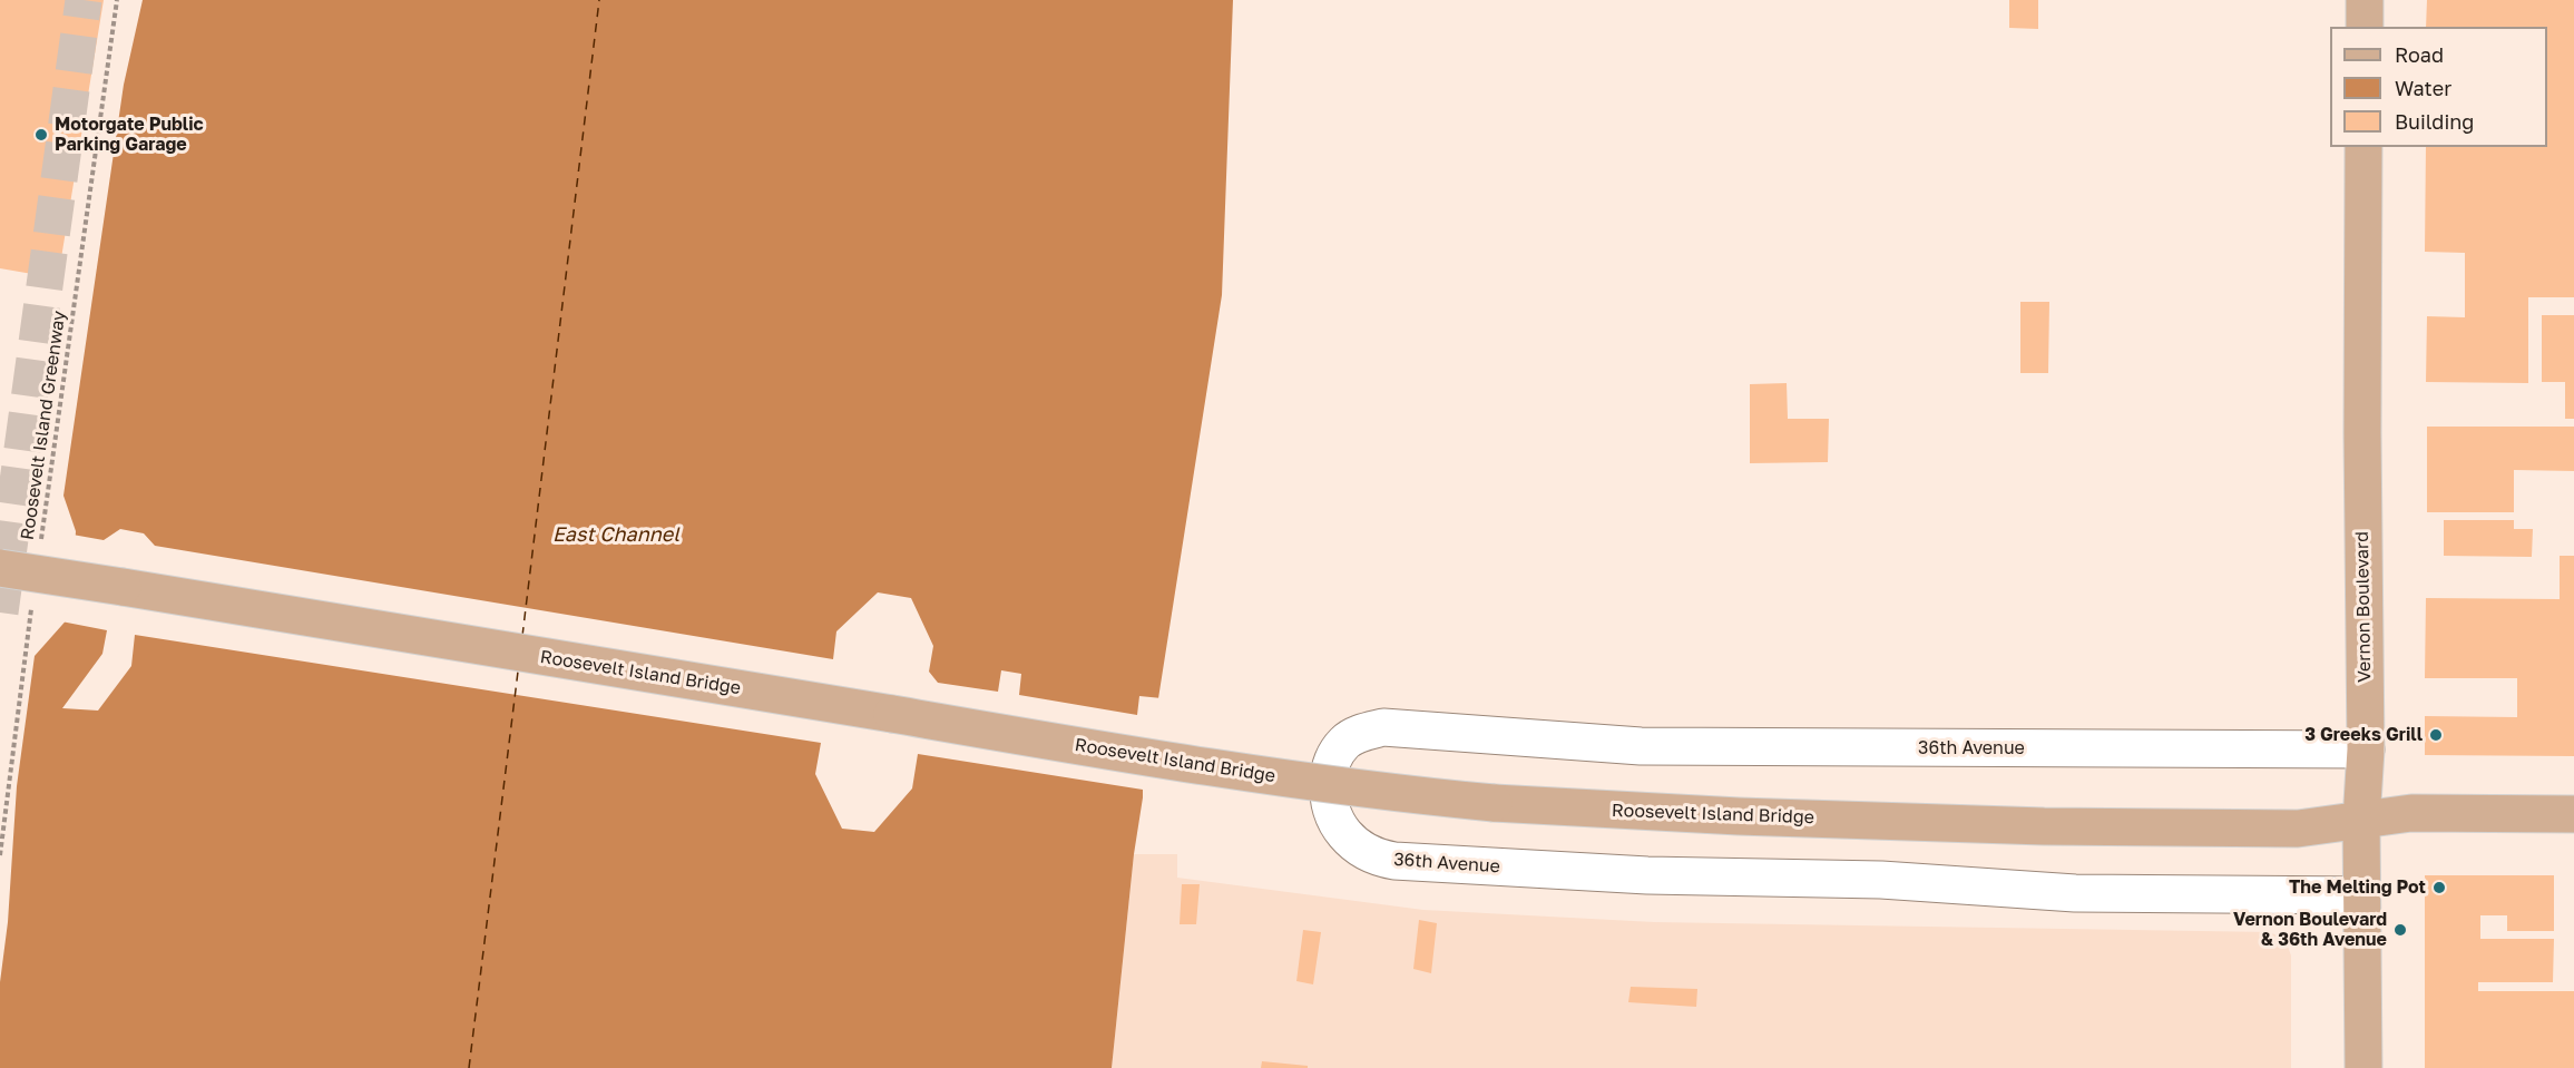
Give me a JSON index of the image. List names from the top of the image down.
{
  "streets": {
    "main road": ["Vernon Boulevard", "Roosevelt Island Bridge"],
    "street": ["36th Avenue"],
    "path": ["Roosevelt Island Greenway"]
  },
  "crossings": [
    ["Vernon Boulevard", "Roosevelt Island Bridge"],
    ["Vernon Boulevard", "36th Avenue"]
  ],
  "water": ["East Channel"],
  "places": [
    "Motorgate Public Parking Garage",
    "3 Greeks Grill",
    "The Melting Pot",
    "Vernon Boulevard & 36th Avenue"
  ],
  "legend": ["Road", "Water", "Building"]
}
